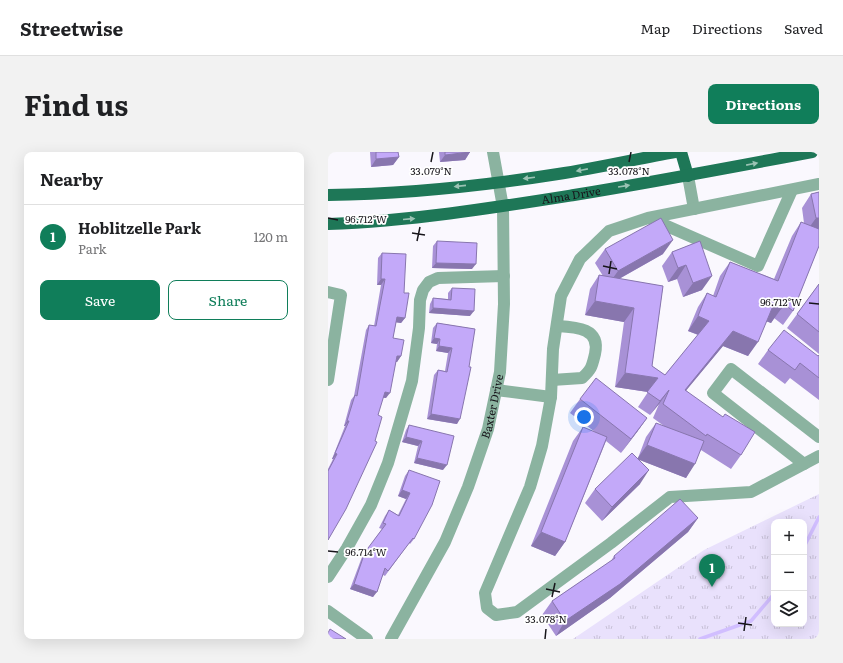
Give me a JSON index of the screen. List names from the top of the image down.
{
  "streets": {
    "main road": ["Alma Drive"],
    "street": ["Baxter Drive"]
  },
  "crossings": [
    ["Alma Drive", "Baxter Drive"]
  ],
  "page": {
    "header": "Streetwise",
    "nav": ["Map", "Directions", "Saved"],
    "title": "Find us",
    "buttons": [
      "Directions",
      ["Save", "Share"]
    ],
    "heading": "Nearby",
    "list": [
      {
        "mark": "1",
        "name": "Hoblitzelle Park",
        "note": "Park",
        "value": "120 m"
      }
    ],
    "map_buttons": ["+", "−"],
    "pins": "1"
  },
  "coordinates": [
    "33.079°N",
    "33.078°N",
    "96.712°W",
    "96.714°W"
  ]
}
